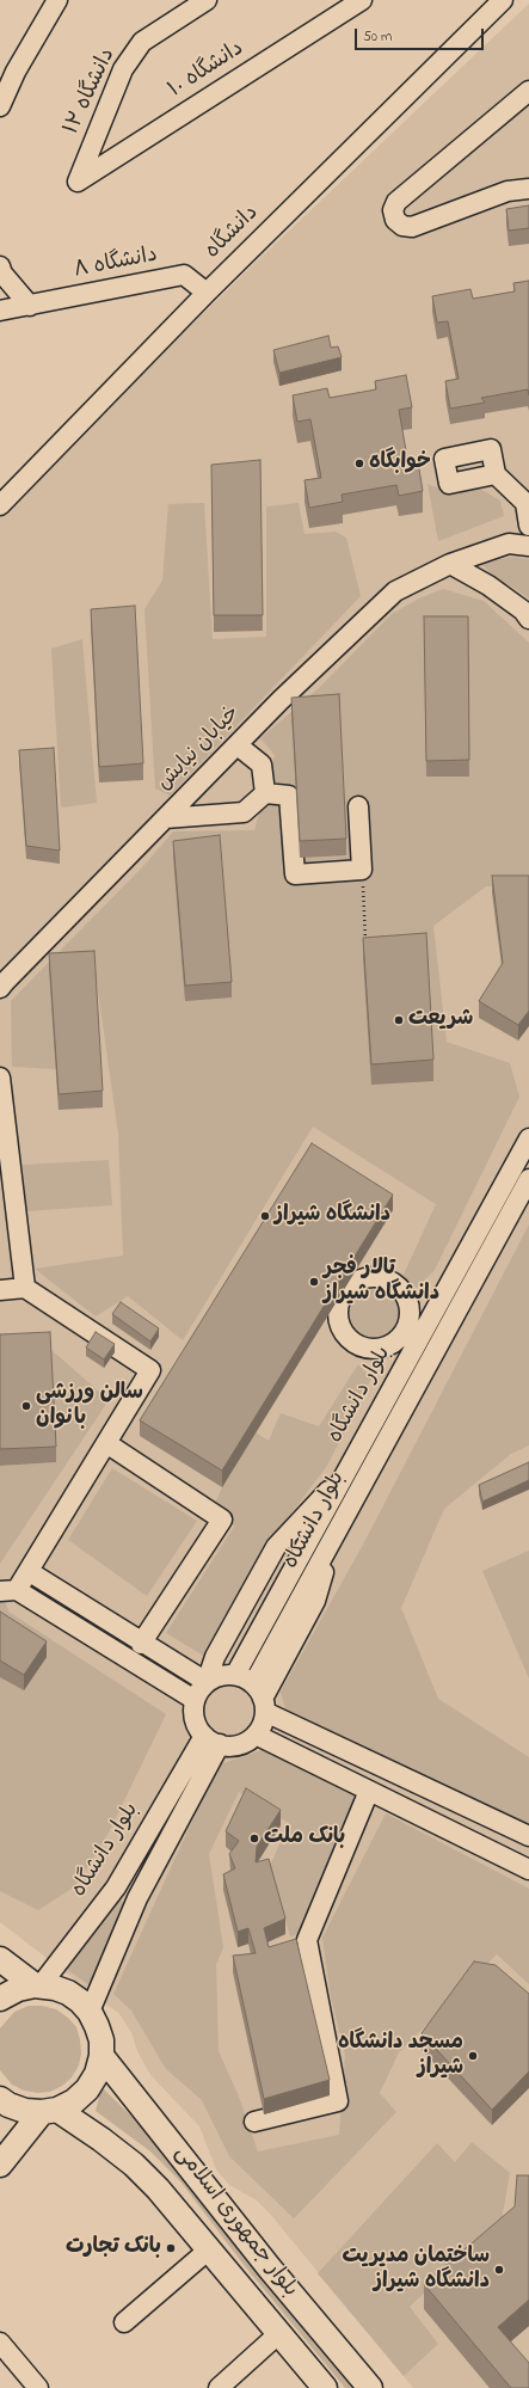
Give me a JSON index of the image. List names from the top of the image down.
{
  "streets": {
    "main road": ["بلوار جمهوری اسلامی"],
    "street": [
      "۱۰ دانشگاه",
      "۱۲ دانشگاه",
      "دانشگاه",
      "۸ دانشگاه",
      "خیابان نیایش",
      "بلوار دانشگاه",
      "بلوار دانشکاه"
    ]
  },
  "crossings": [
    ["۱۰ دانشگاه", "۱۲ دانشگاه"],
    ["دانشگاه", "۸ دانشگاه"],
    ["بلوار دانشگاه", "بلوار دانشکاه"]
  ],
  "places": [
    "خوابگاه",
    "شریعت",
    "دانشگاه شیراز",
    "تالار فجر دانشگاه شیراز",
    "سالن ورزشی بانوان",
    "بانک ملت",
    "مسجد دانشگاه شیراز",
    "بانک تجارت",
    "ساختمان مدیریت دانشگاه شیراز"
  ],
  "scale_bar": "50 m"
}
